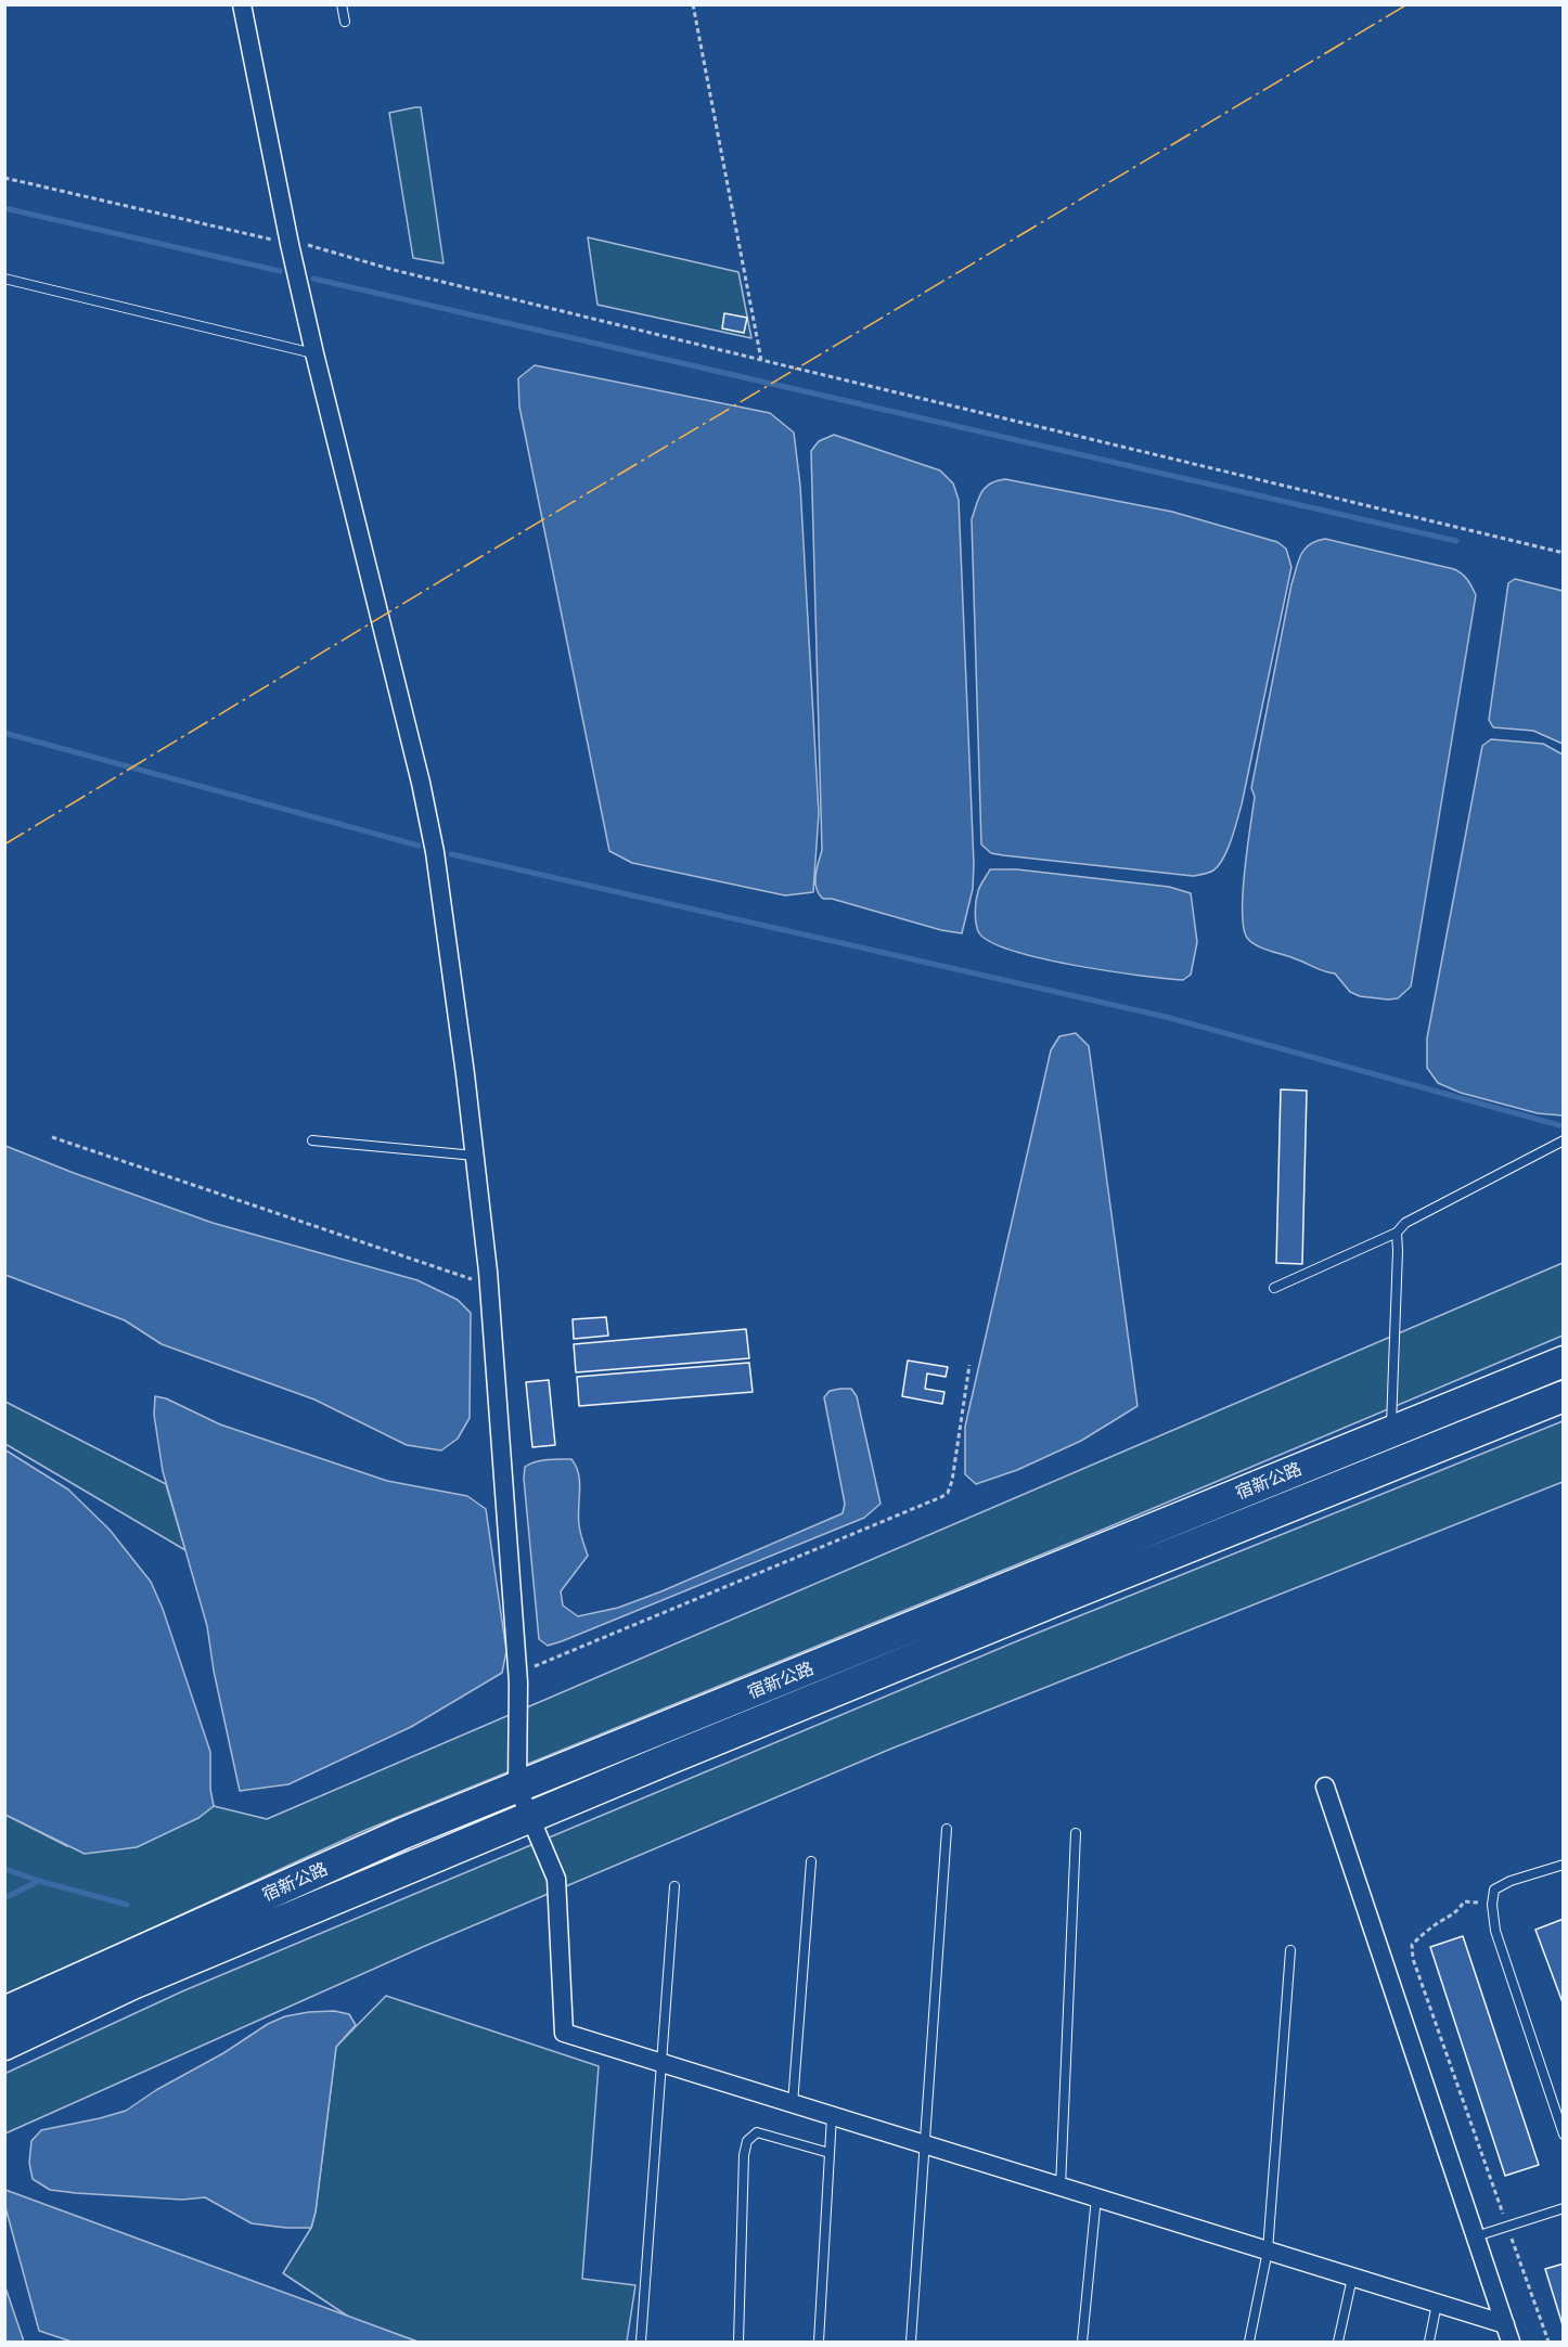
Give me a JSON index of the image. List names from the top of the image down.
{
  "streets": {
    "highway": ["宿新公路"]
  }
}
